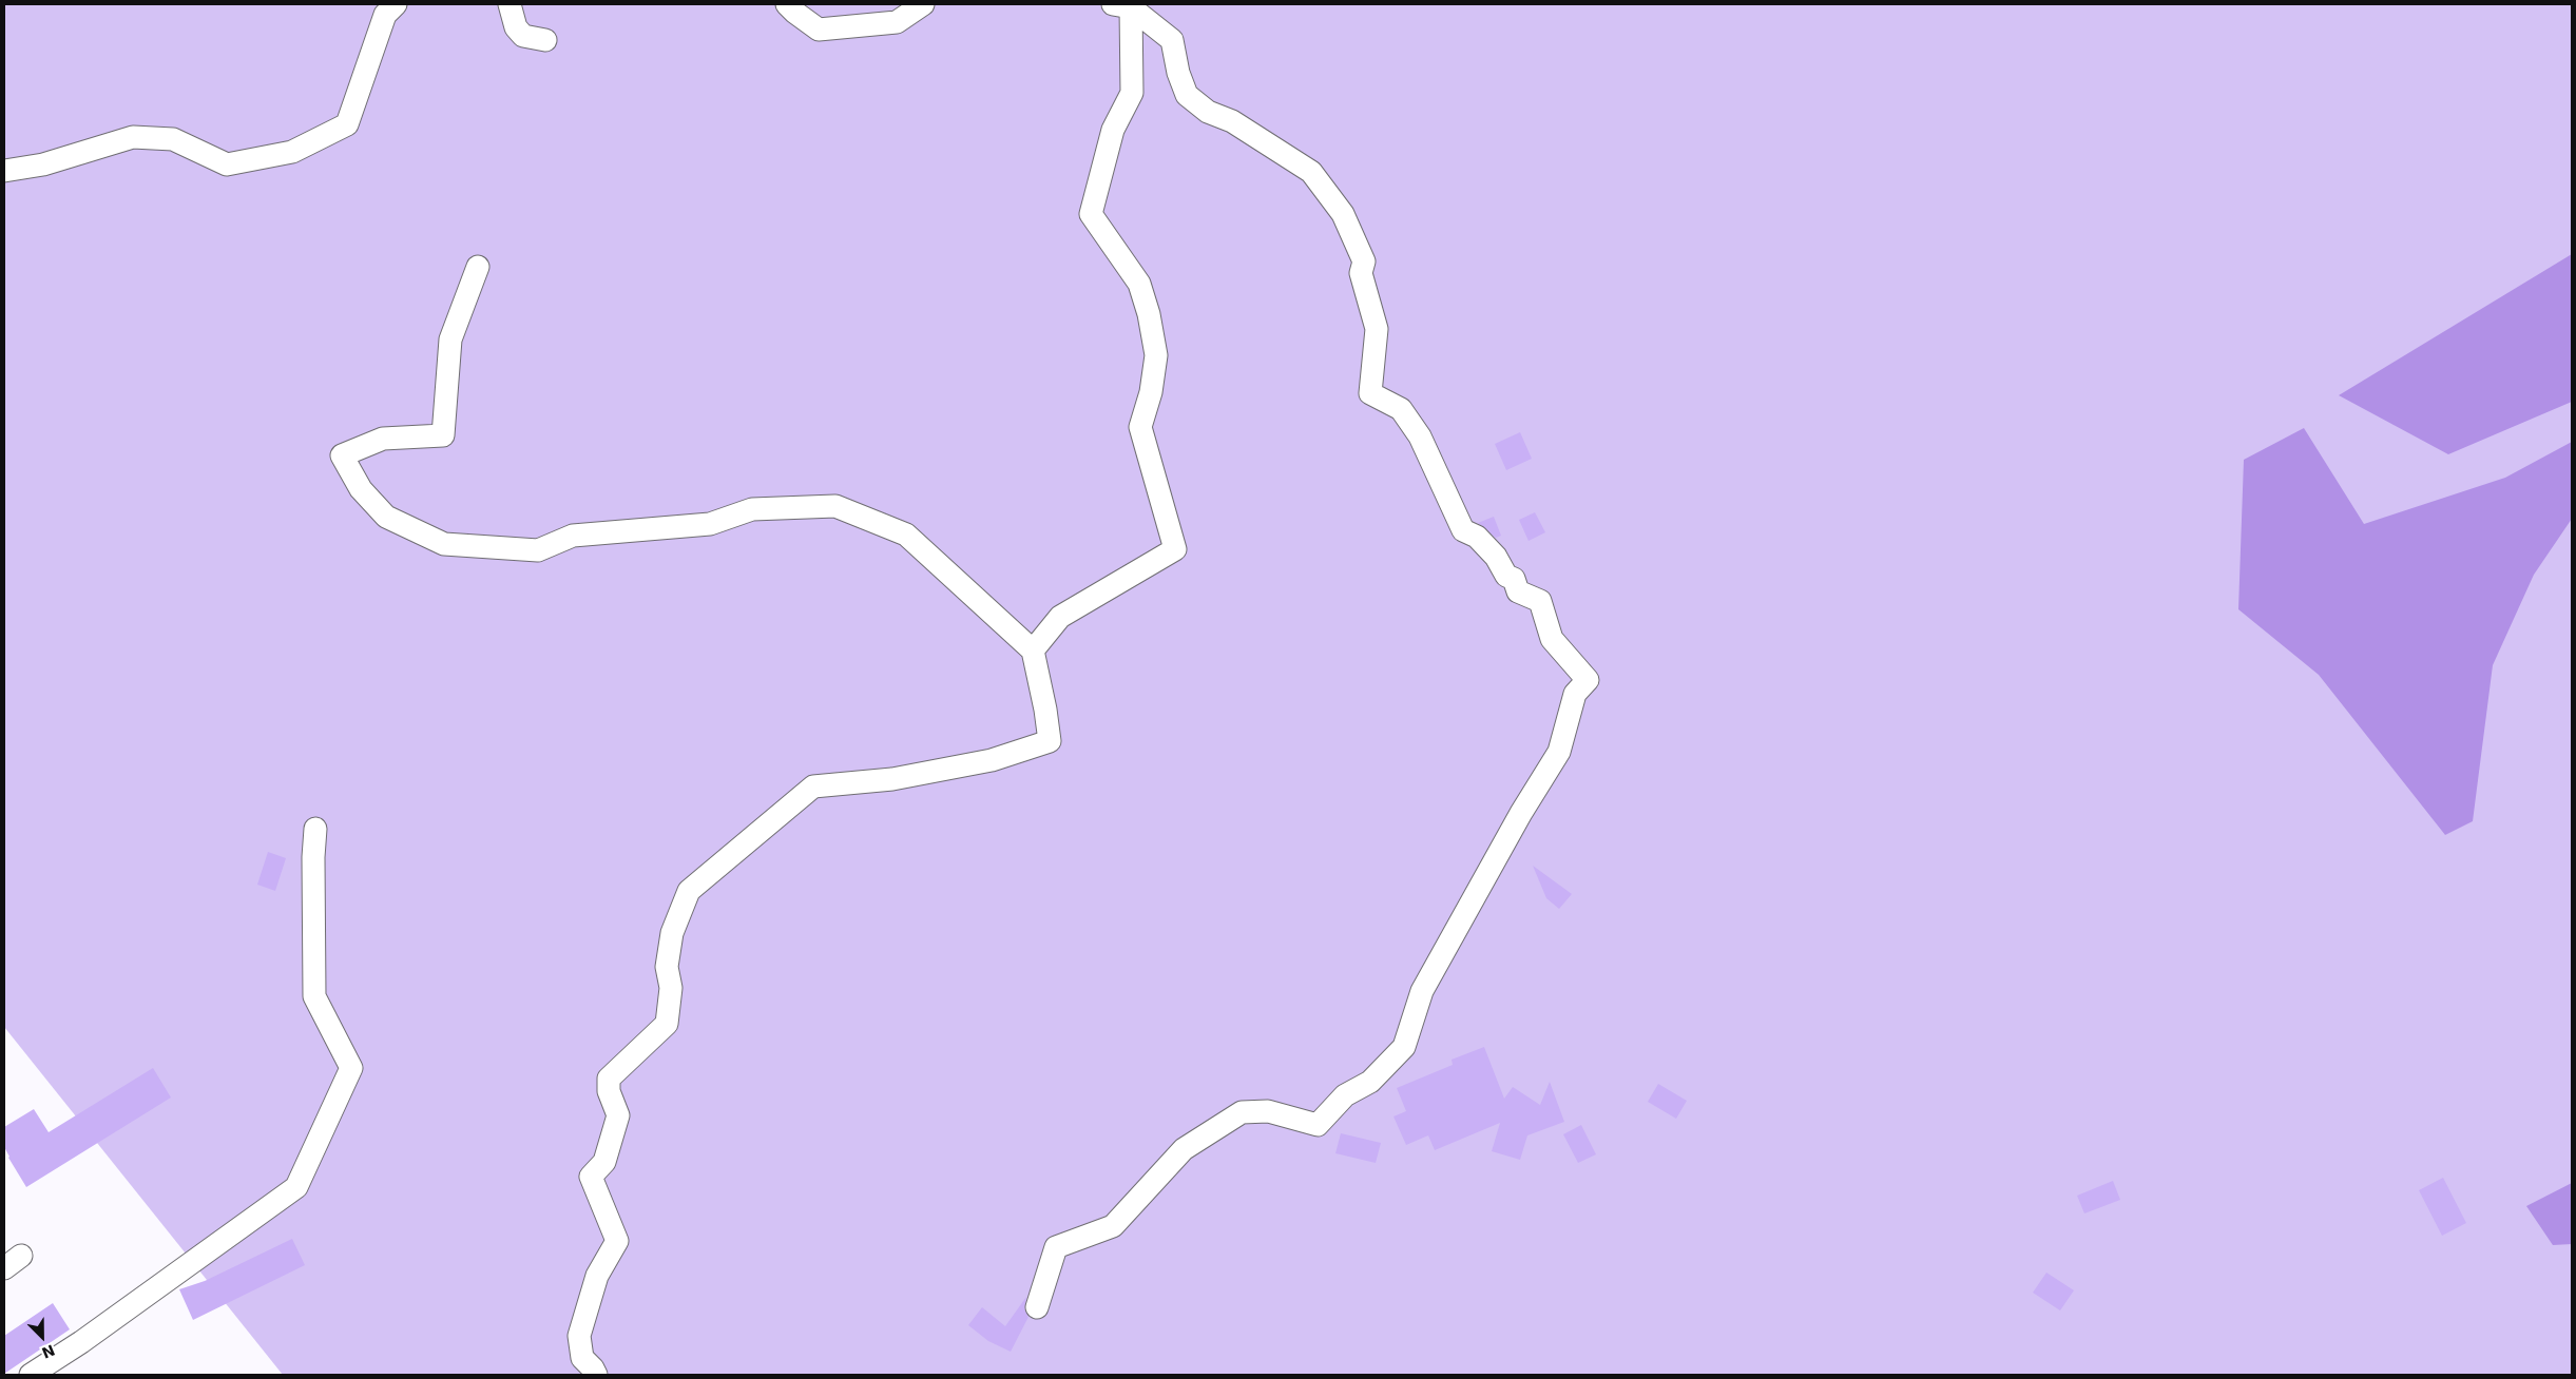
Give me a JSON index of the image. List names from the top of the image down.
{
  "north": "bottom right"
}
